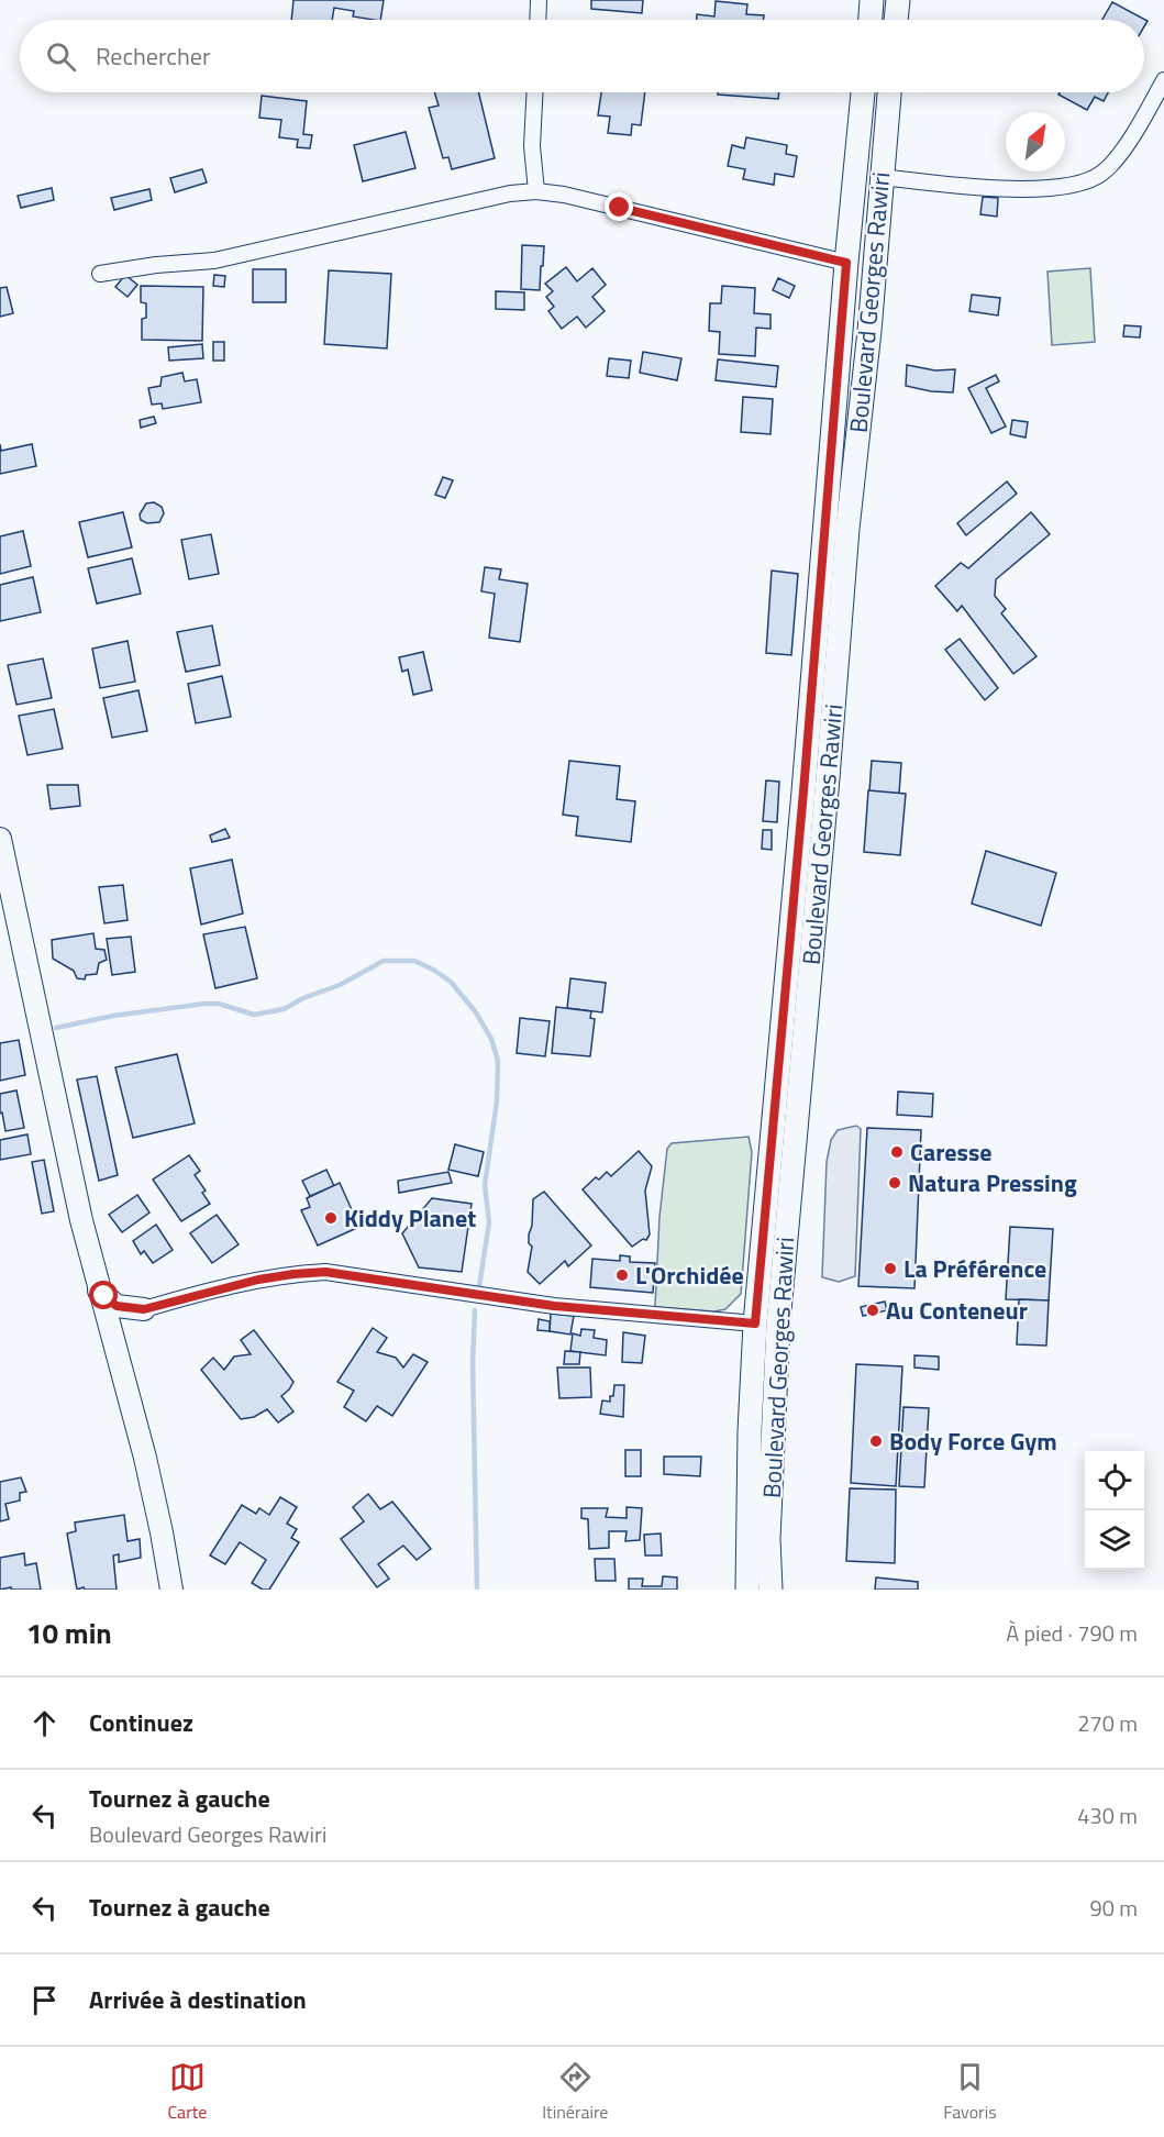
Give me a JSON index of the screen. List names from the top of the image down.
{
  "streets": {
    "main road": ["Boulevard Georges Rawiri"]
  },
  "places": [
    "Caresse",
    "Natura Pressing",
    "Kiddy Planet",
    "La Préférence",
    "L'Orchidée",
    "Au Conteneur",
    "Body Force Gym"
  ],
  "north": "top right",
  "page": {
    "search": "Rechercher",
    "heading": ["10 min", "À pied · 790 m"],
    "list": [
      ["Continuez", "270 m"],
      ["Tournez à gauche", "Boulevard Georges Rawiri", "430 m"],
      ["Tournez à gauche", "90 m"],
      "Arrivée à destination"
    ],
    "nav": ["Carte", "Itinéraire", "Favoris"]
  }
}
